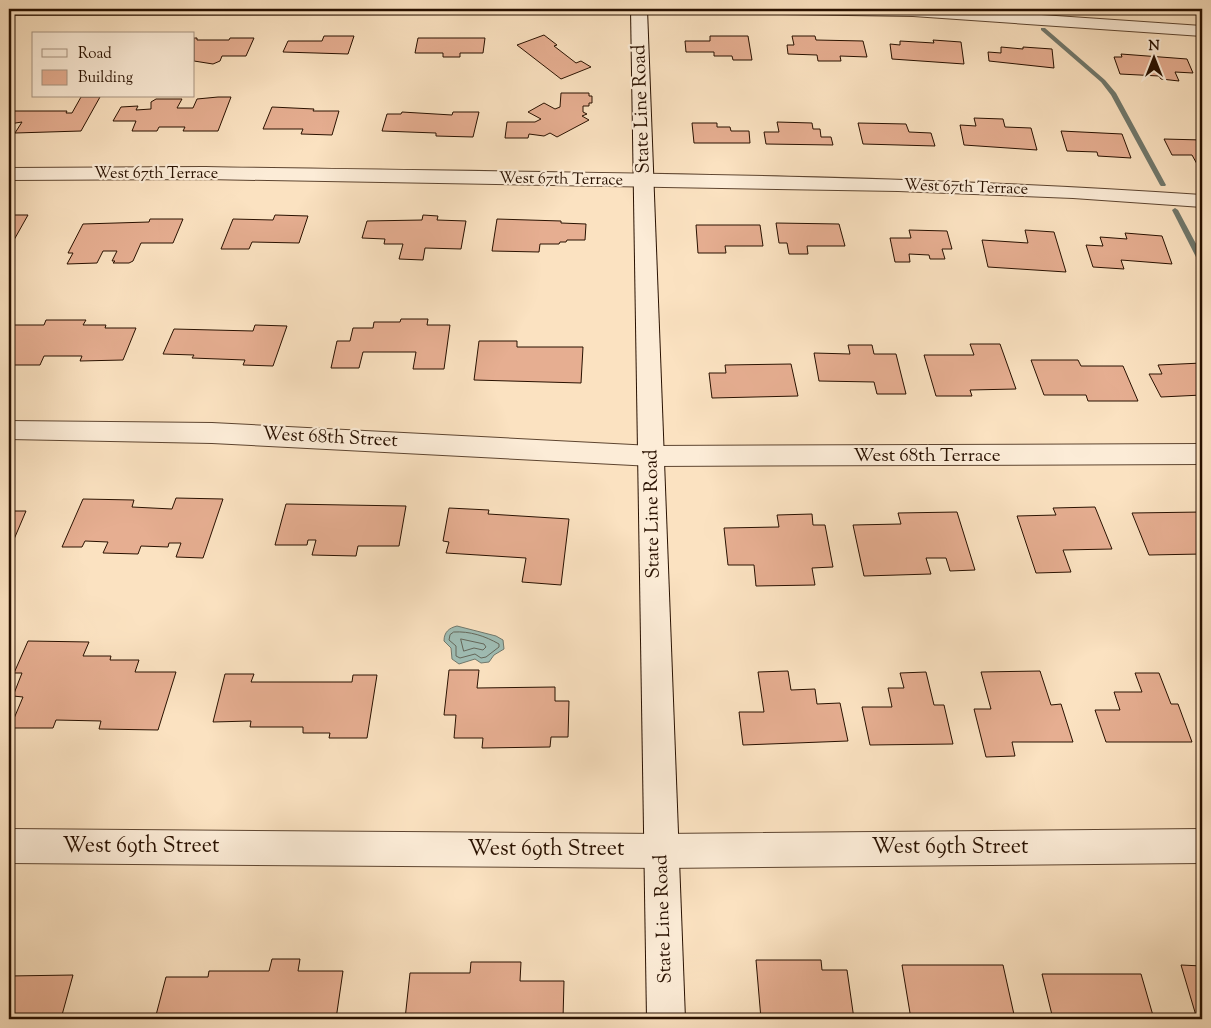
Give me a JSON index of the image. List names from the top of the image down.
{
  "streets": {
    "street": [
      "State Line Road",
      "West 67th Terrace",
      "West 68th Street",
      "West 68th Terrace",
      "West 69th Street"
    ]
  },
  "crossings": [
    ["State Line Road", "West 67th Terrace"],
    ["State Line Road", "West 68th Street"],
    ["State Line Road", "West 68th Terrace"],
    ["State Line Road", "West 69th Street"],
    ["West 68th Street", "West 68th Terrace"]
  ],
  "legend": ["Road", "Building"],
  "north": "top"
}
